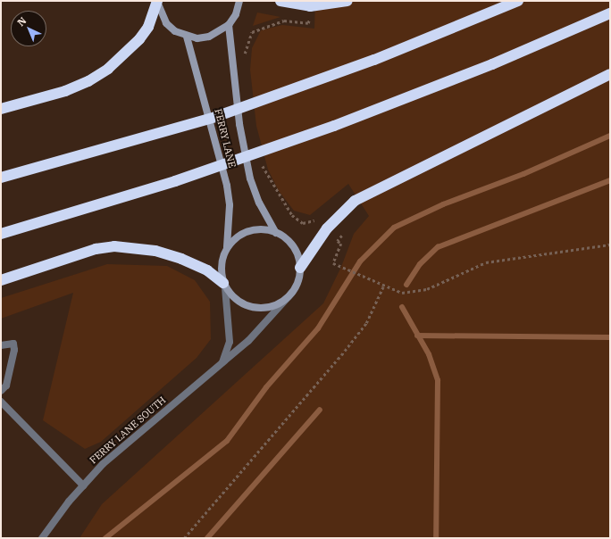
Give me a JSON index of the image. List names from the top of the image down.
{
  "streets": {
    "street": ["FERRY LANE", "FERRY LANE SOUTH"]
  },
  "crossings": [
    ["FERRY LANE", "FERRY LANE SOUTH"]
  ],
  "north": "top left"
}
